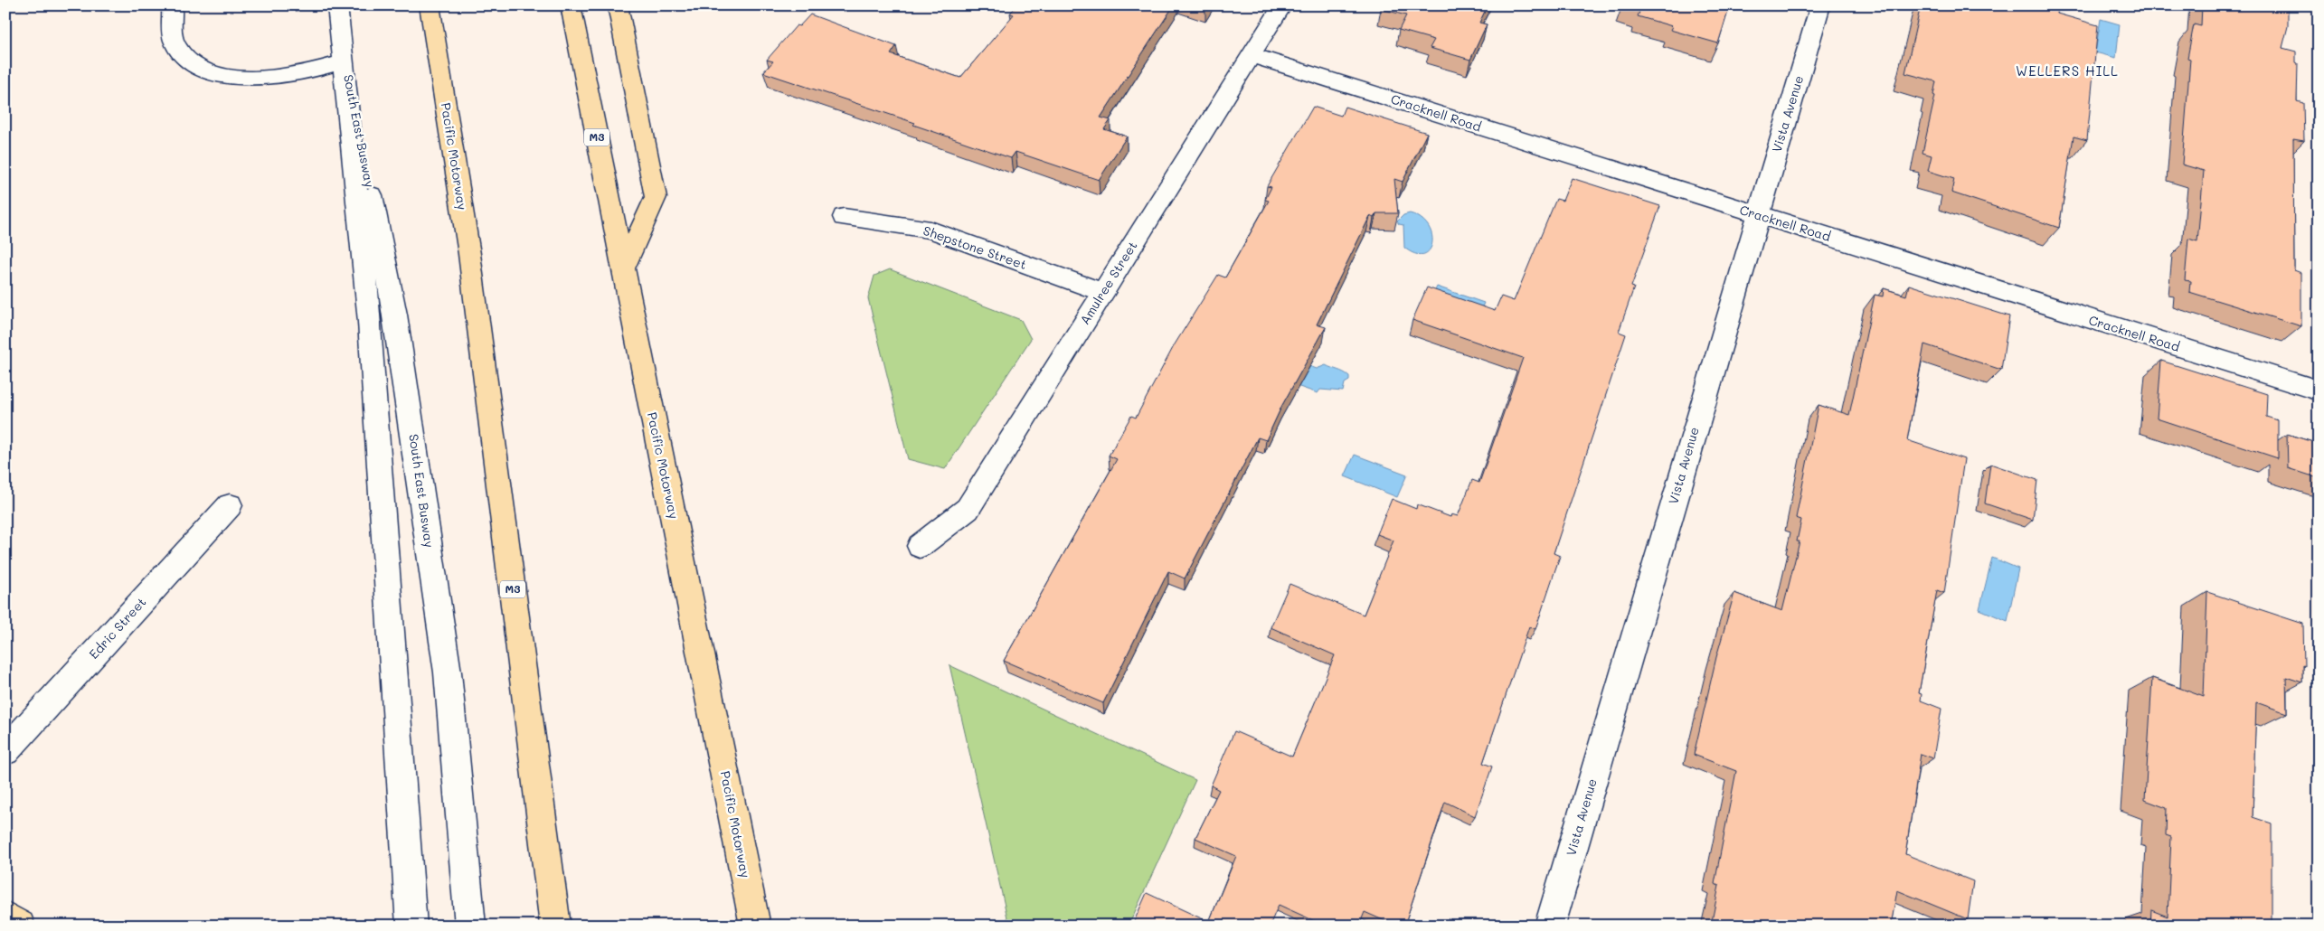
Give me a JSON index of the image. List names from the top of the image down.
{
  "streets": {
    "main road": ["M3", "Pacific Motorway"],
    "street": [
      "Cracknell Road",
      "Vista Avenue",
      "South East Busway",
      "Shepstone Street",
      "Amulree Street",
      "Edric Street"
    ]
  },
  "crossings": [
    ["Cracknell Road", "Vista Avenue"],
    ["Cracknell Road", "Amulree Street"],
    ["Shepstone Street", "Amulree Street"]
  ],
  "districts": ["WELLERS HILL"]
}
